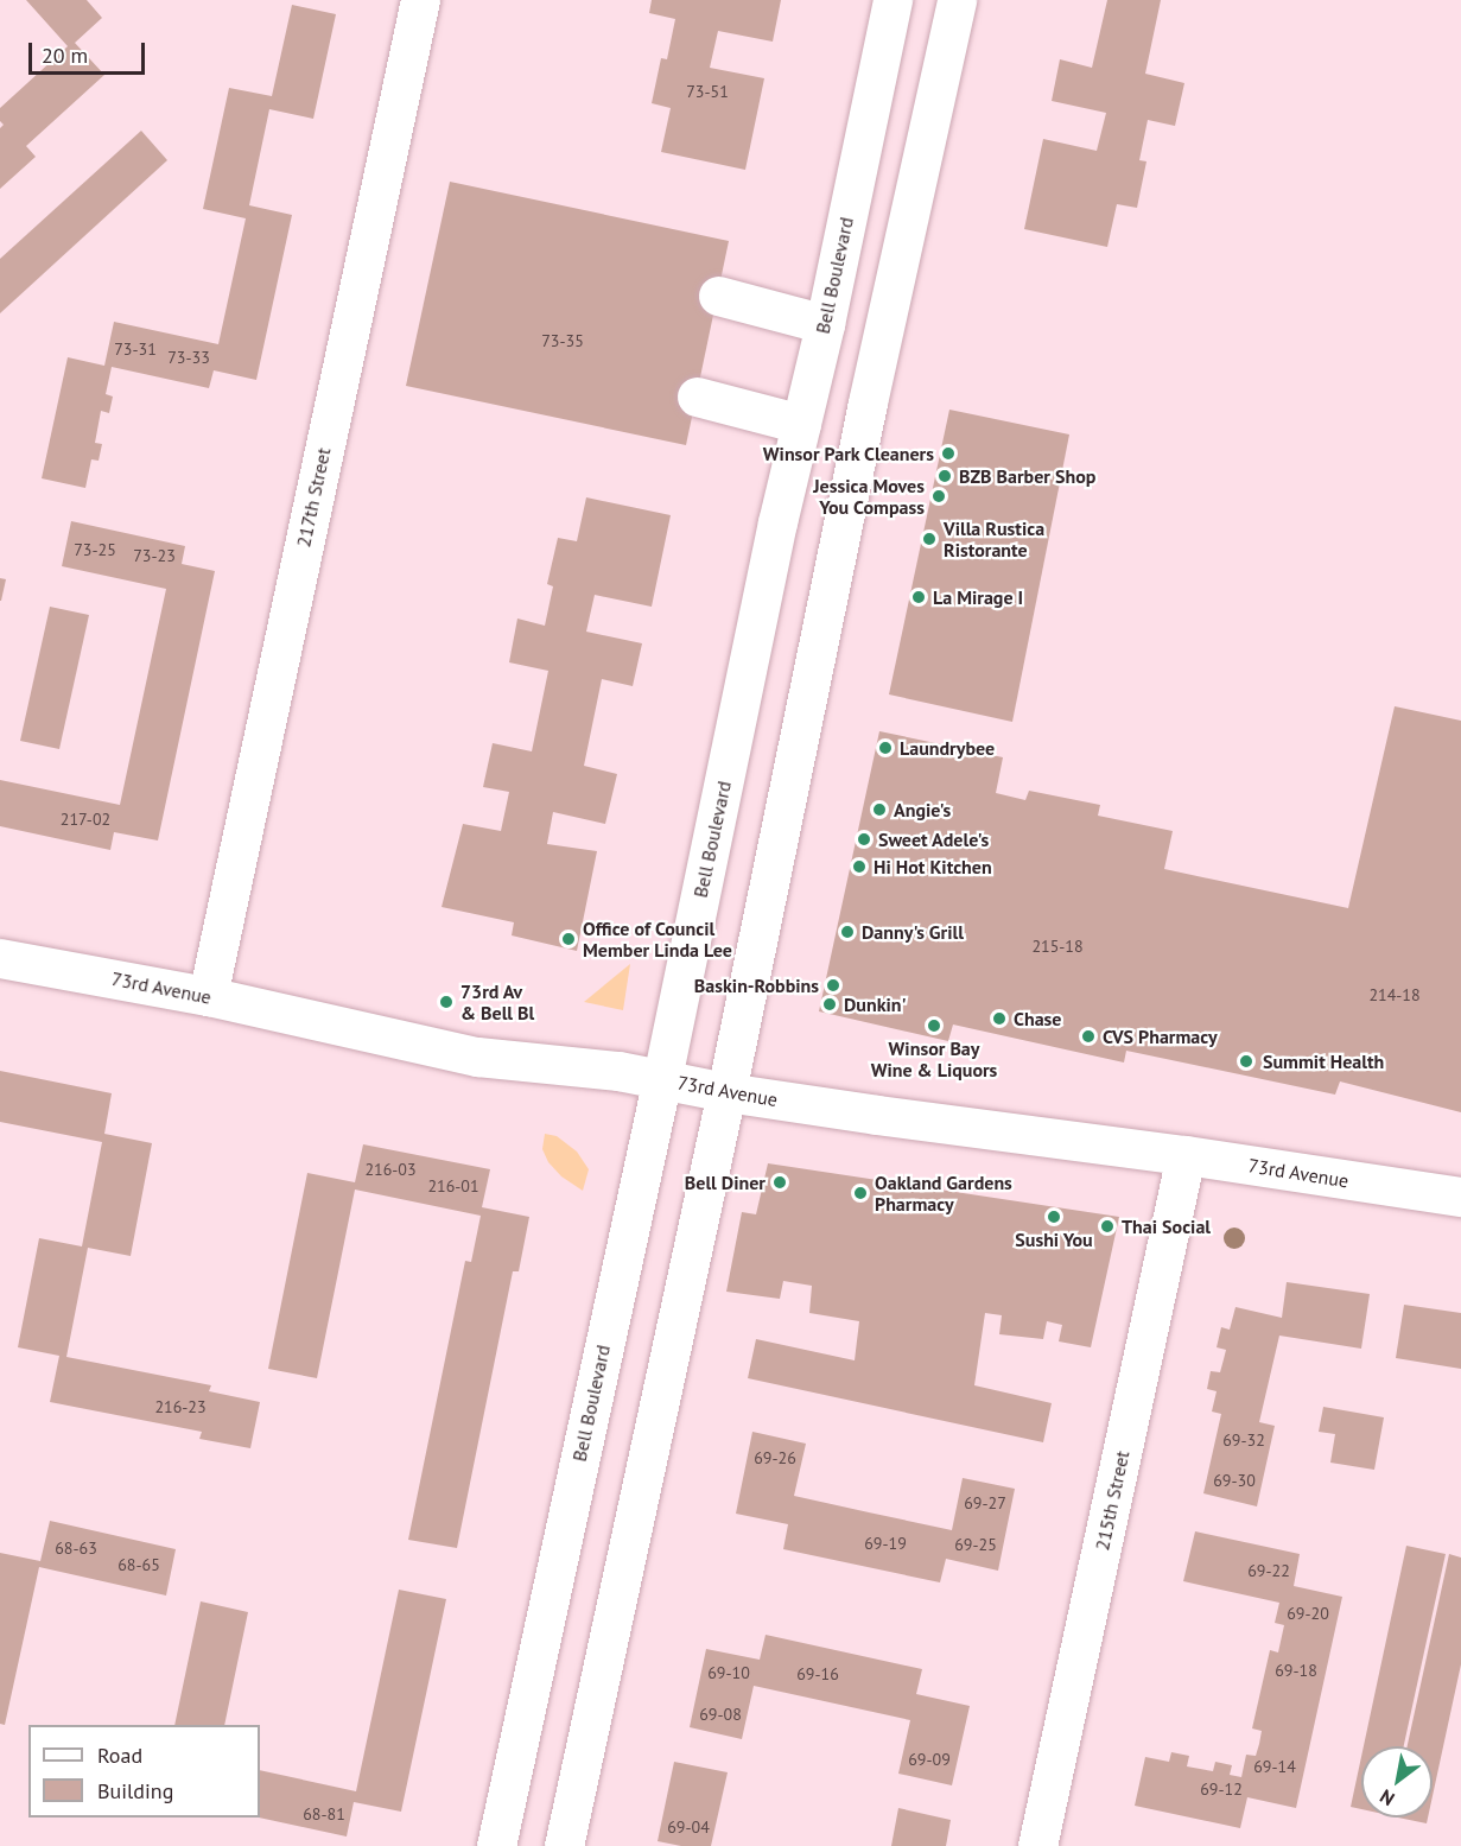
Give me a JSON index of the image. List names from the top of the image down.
{
  "streets": {
    "street": [
      "Bell Boulevard",
      "217th Street",
      "73rd Avenue",
      "215th Street"
    ]
  },
  "crossings": [
    ["Bell Boulevard", "73rd Avenue"],
    ["217th Street", "73rd Avenue"],
    ["73rd Avenue", "215th Street"]
  ],
  "places": [
    "Winsor Park Cleaners",
    "BZB Barber Shop",
    "Jessica Moves You Compass",
    "Villa Rustica Ristorante",
    "La Mirage I",
    "Laundrybee",
    "Angie's",
    "Sweet Adele's",
    "Hi Hot Kitchen",
    "Danny's Grill",
    "Office of Council Member Linda Lee",
    "Baskin-Robbins",
    "73rd Av & Bell Bl",
    "Dunkin'",
    "Chase",
    "Winsor Bay Wine & Liquors",
    "CVS Pharmacy",
    "Summit Health",
    "Bell Diner",
    "Oakland Gardens Pharmacy",
    "Sushi You",
    "Thai Social"
  ],
  "house_numbers": [
    "73-51",
    "73-35",
    "73-31",
    "73-33",
    "73-25",
    "73-23",
    "217-02",
    "215-18",
    "214-18",
    "216-03",
    "216-01",
    "216-23",
    "69-32",
    "69-26",
    "69-30",
    "69-27",
    "69-19",
    "69-25",
    "68-63",
    "68-65",
    "69-22",
    "69-20",
    "69-18",
    "69-10",
    "69-16",
    "69-08",
    "69-09",
    "69-14",
    "69-12",
    "68-81",
    "69-04"
  ],
  "legend": ["Road", "Building"],
  "scale_bar": "20 m",
  "north": "bottom left"
}
